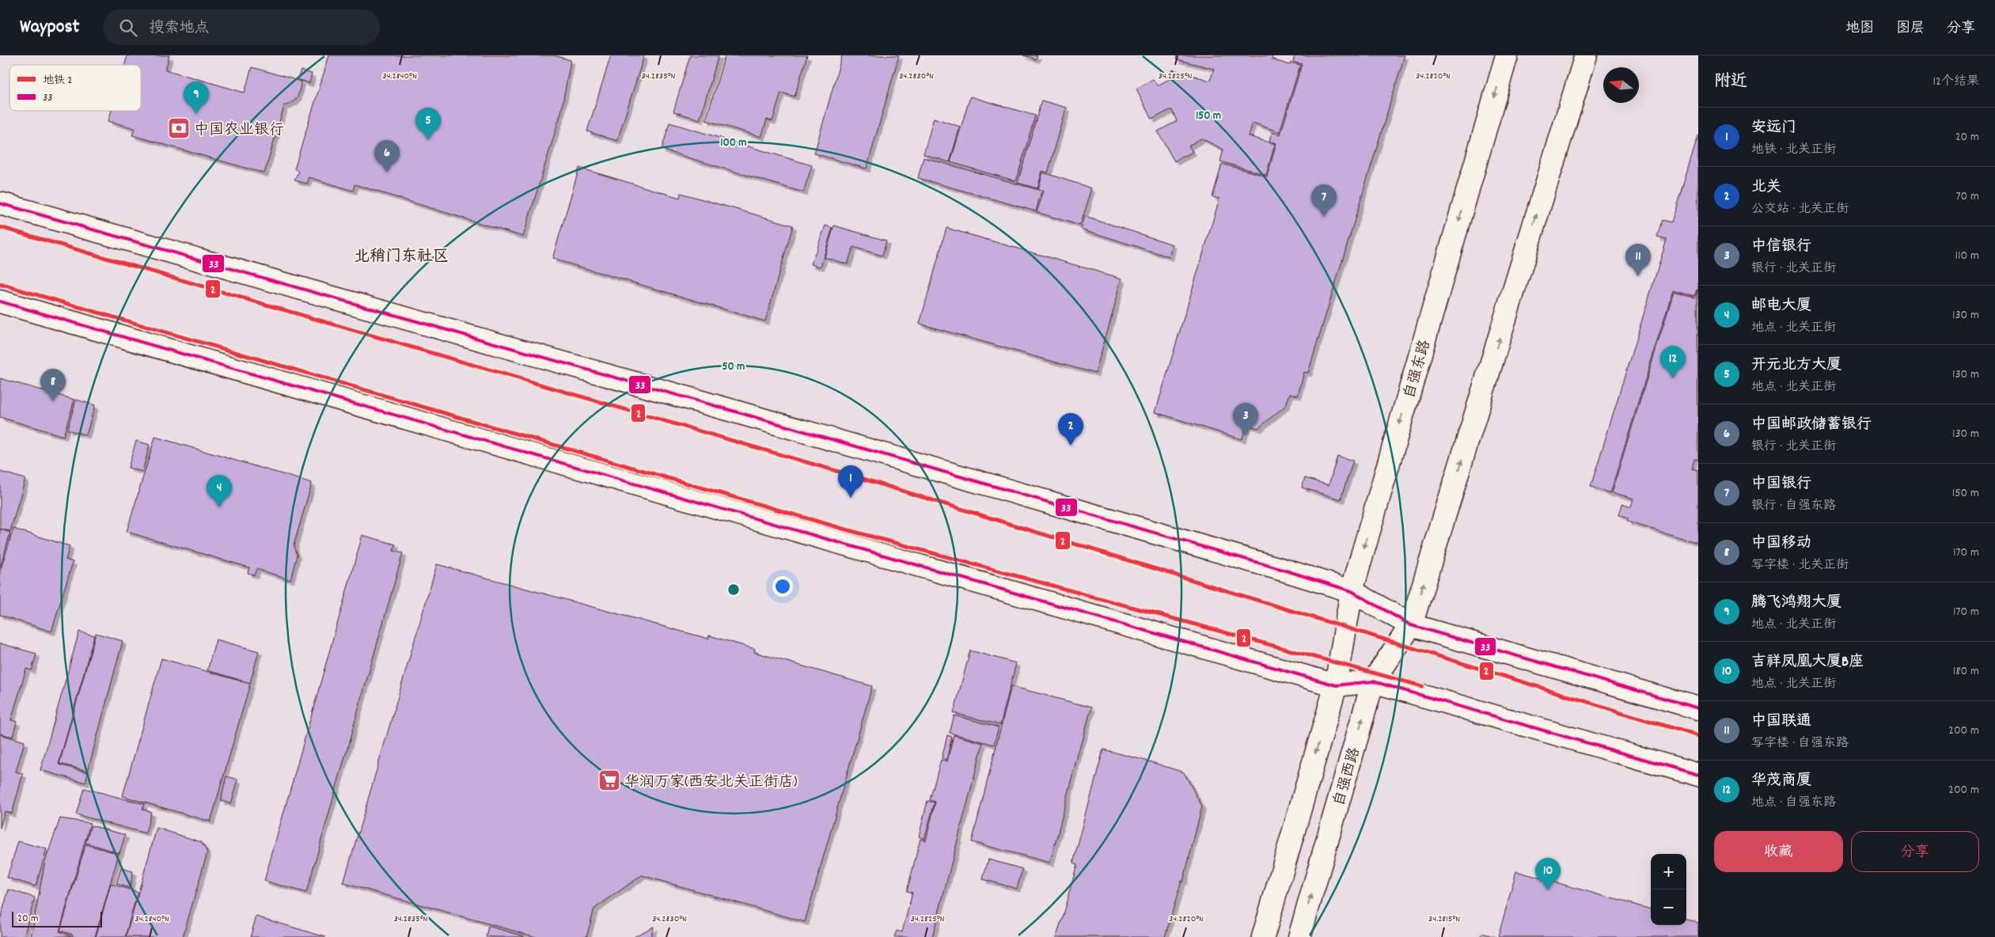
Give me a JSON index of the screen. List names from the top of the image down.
{
  "streets": {
    "main road": ["自强东路", "自强西路"]
  },
  "districts": ["北稍门东社区"],
  "places": {
    "bank": ["中国农业银行"],
    "supermarket": ["华润万家(西安北关正街店)"]
  },
  "lines": ["transit line 33", "metro line 2"],
  "legend": ["地铁 2", "33"],
  "scale_bar": "20 m",
  "north": "left",
  "page": {
    "header": "Waypost",
    "search": "搜索地点",
    "nav": ["地图", "图层", "分享"],
    "heading": ["附近", "12个结果"],
    "pins": [
      "9",
      "5",
      "6",
      "7",
      "11",
      "12",
      "8",
      "3",
      "2",
      "1",
      "4",
      "10"
    ],
    "list": [
      {
        "mark": "1",
        "name": "安远门",
        "note": "地铁 · 北关正街",
        "value": "20 m"
      },
      {
        "mark": "2",
        "name": "北关",
        "note": "公交站 · 北关正街",
        "value": "70 m"
      },
      {
        "mark": "3",
        "name": "中信银行",
        "note": "银行 · 北关正街",
        "value": "110 m"
      },
      {
        "mark": "4",
        "name": "邮电大厦",
        "note": "地点 · 北关正街",
        "value": "130 m"
      },
      {
        "mark": "5",
        "name": "开元北方大厦",
        "note": "地点 · 北关正街",
        "value": "130 m"
      },
      {
        "mark": "6",
        "name": "中国邮政储蓄银行",
        "note": "银行 · 北关正街",
        "value": "130 m"
      },
      {
        "mark": "7",
        "name": "中国银行",
        "note": "银行 · 自强东路",
        "value": "150 m"
      },
      {
        "mark": "8",
        "name": "中国移动",
        "note": "写字楼 · 北关正街",
        "value": "170 m"
      },
      {
        "mark": "9",
        "name": "腾飞鸿翔大厦",
        "note": "地点 · 北关正街",
        "value": "170 m"
      },
      {
        "mark": "10",
        "name": "吉祥凤凰大厦B座",
        "note": "地点 · 北关正街",
        "value": "180 m"
      },
      {
        "mark": "11",
        "name": "中国联通",
        "note": "写字楼 · 自强东路",
        "value": "200 m"
      },
      {
        "mark": "12",
        "name": "华茂商厦",
        "note": "地点 · 自强东路",
        "value": "200 m"
      }
    ],
    "buttons": ["收藏", "分享"],
    "map_buttons": ["+", "−"],
    "scale": "20 m"
  },
  "coordinates": [
    "34.2840°N",
    "34.2835°N",
    "34.2830°N",
    "34.2825°N",
    "34.2820°N",
    "34.2815°N"
  ],
  "rings": ["150 m", "100 m", "50 m"]
}
